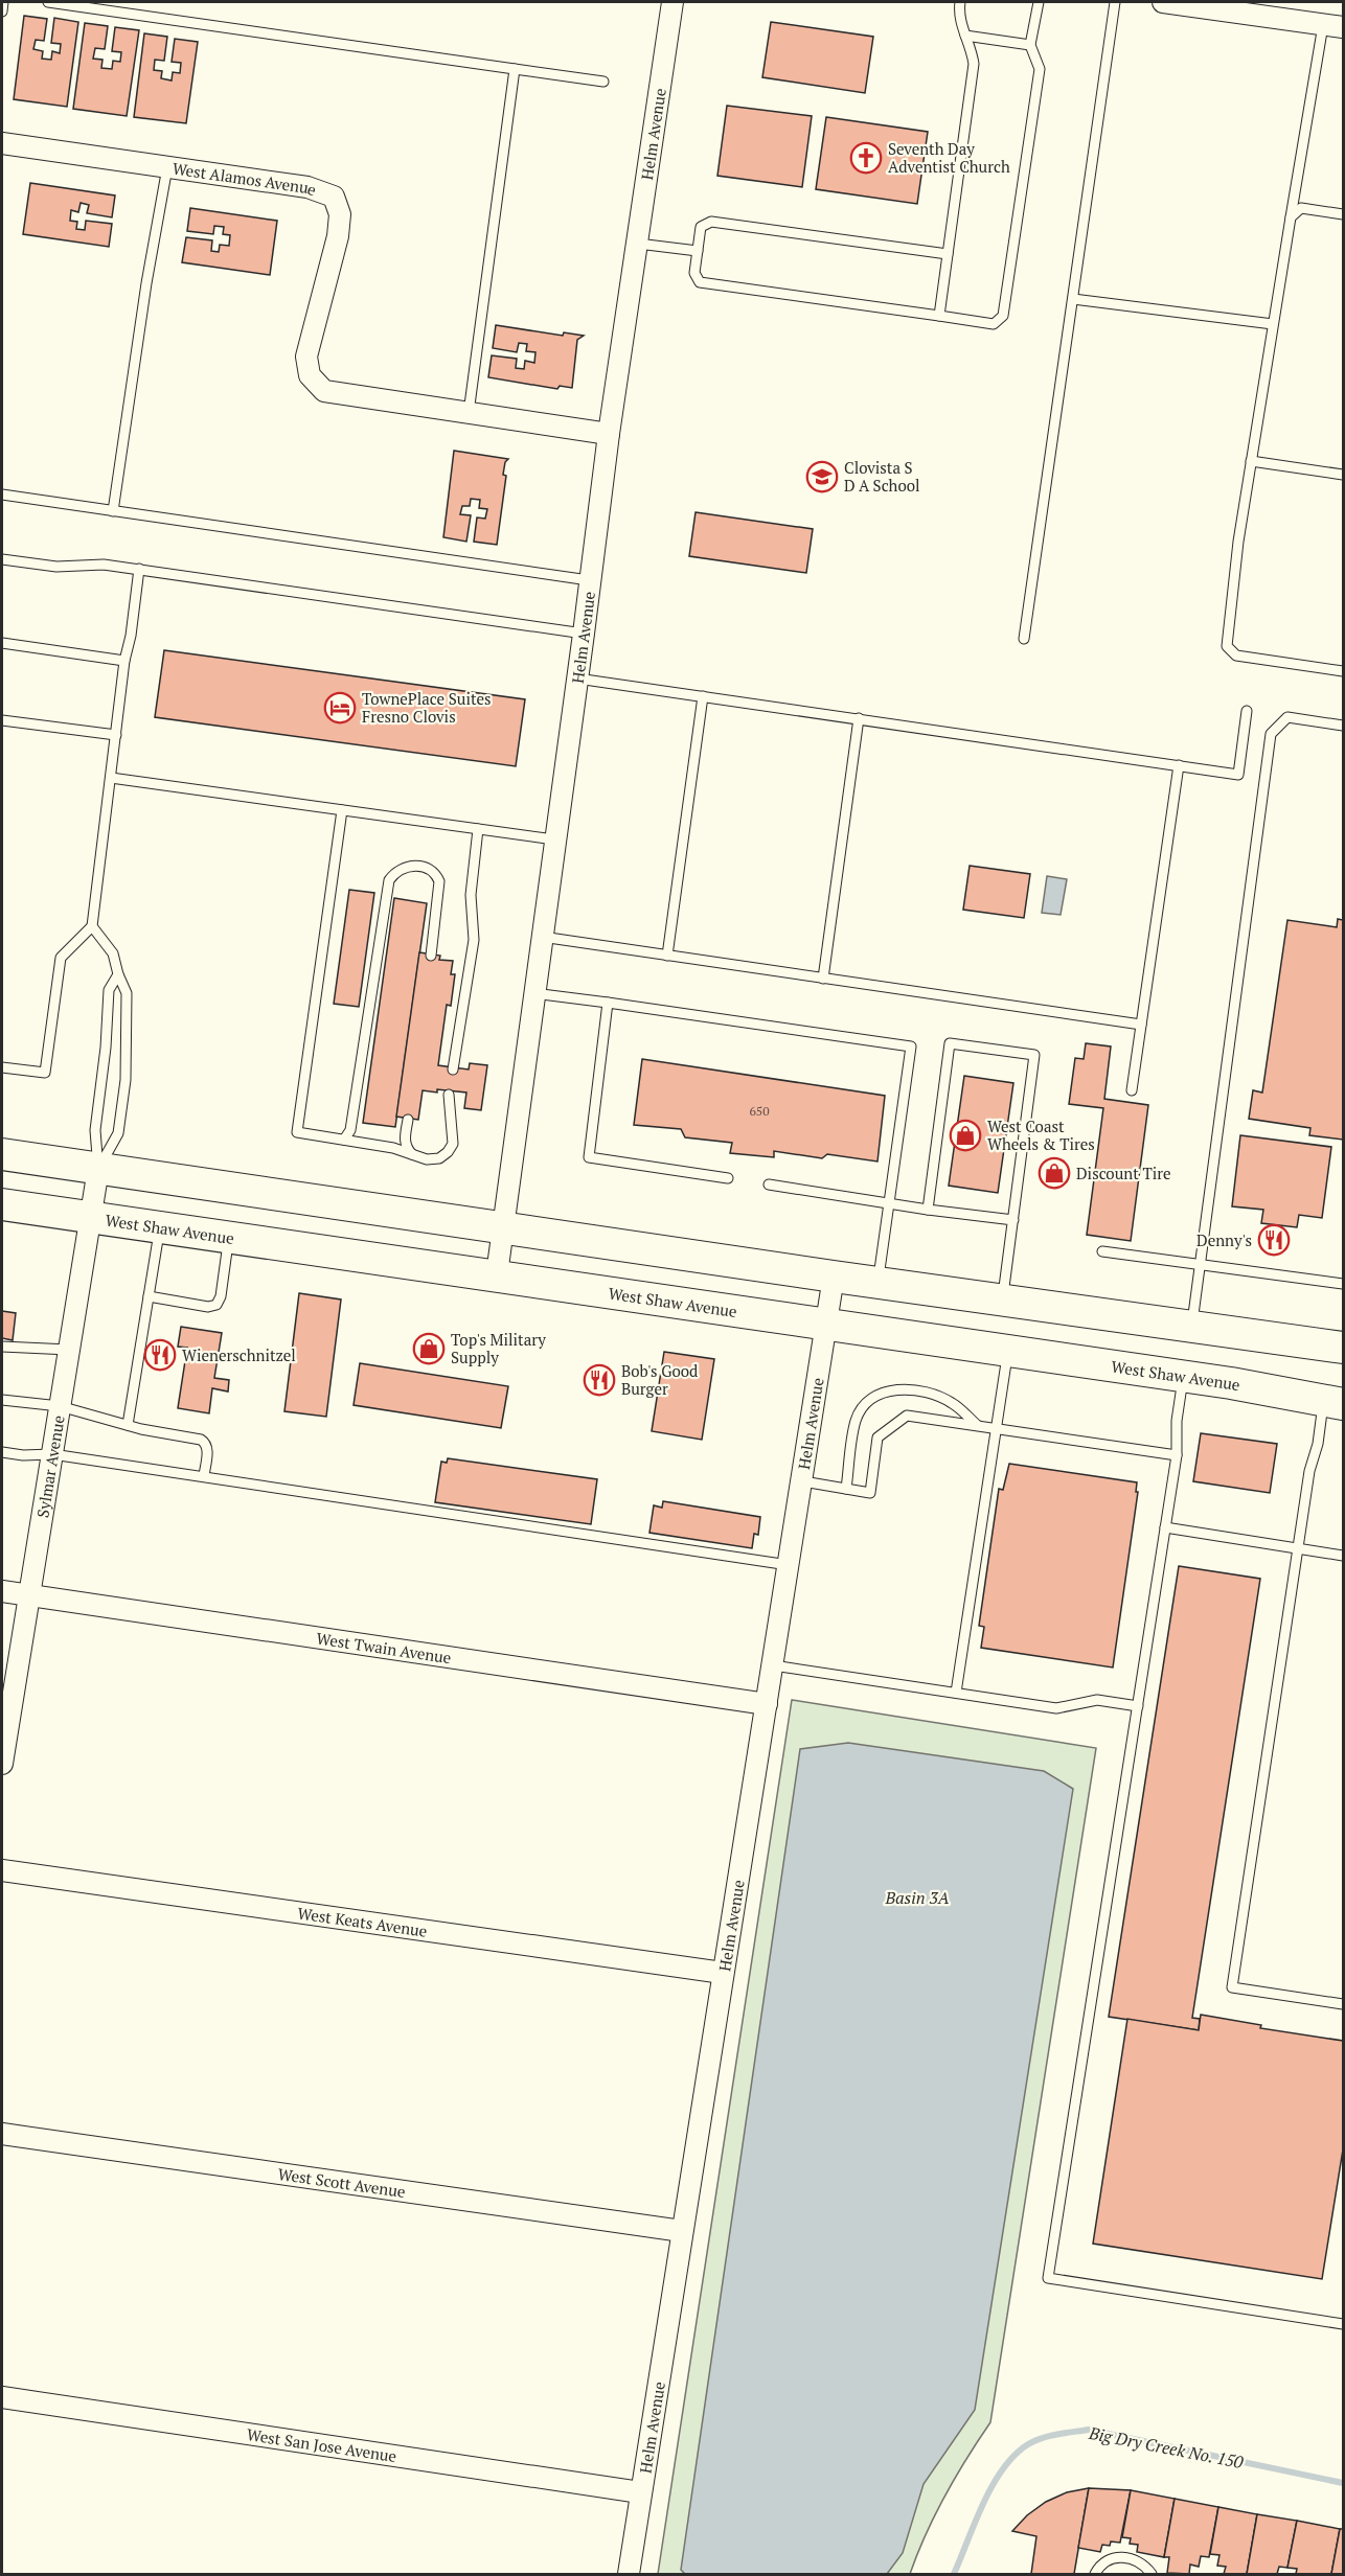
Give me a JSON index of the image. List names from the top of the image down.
{
  "streets": {
    "main road": ["West Shaw Avenue"],
    "street": [
      "Helm Avenue",
      "West Alamos Avenue",
      "Sylmar Avenue",
      "West Twain Avenue",
      "West Keats Avenue",
      "West Scott Avenue",
      "West San Jose Avenue"
    ]
  },
  "crossings": [
    ["Helm Avenue", "West Alamos Avenue"],
    ["Helm Avenue", "West Shaw Avenue"],
    ["Helm Avenue", "West Twain Avenue"],
    ["Helm Avenue", "West Keats Avenue"],
    ["Helm Avenue", "West Scott Avenue"],
    ["Helm Avenue", "West San Jose Avenue"],
    ["West Shaw Avenue", "Sylmar Avenue"],
    ["Sylmar Avenue", "West Twain Avenue"]
  ],
  "water": ["Basin 3A", "Big Dry Creek No. 150"],
  "places": {
    "church": ["Seventh Day Adventist Church"],
    "school or university": ["Clovista S D A School"],
    "hotel": ["TownePlace Suites Fresno Clovis"],
    "shop": ["West Coast Wheels & Tires", "Discount Tire", "Top's Military Supply"],
    "restaurant": ["Denny's", "Wienerschnitzel", "Bob's Good Burger"]
  },
  "house_numbers": ["650"]
}
